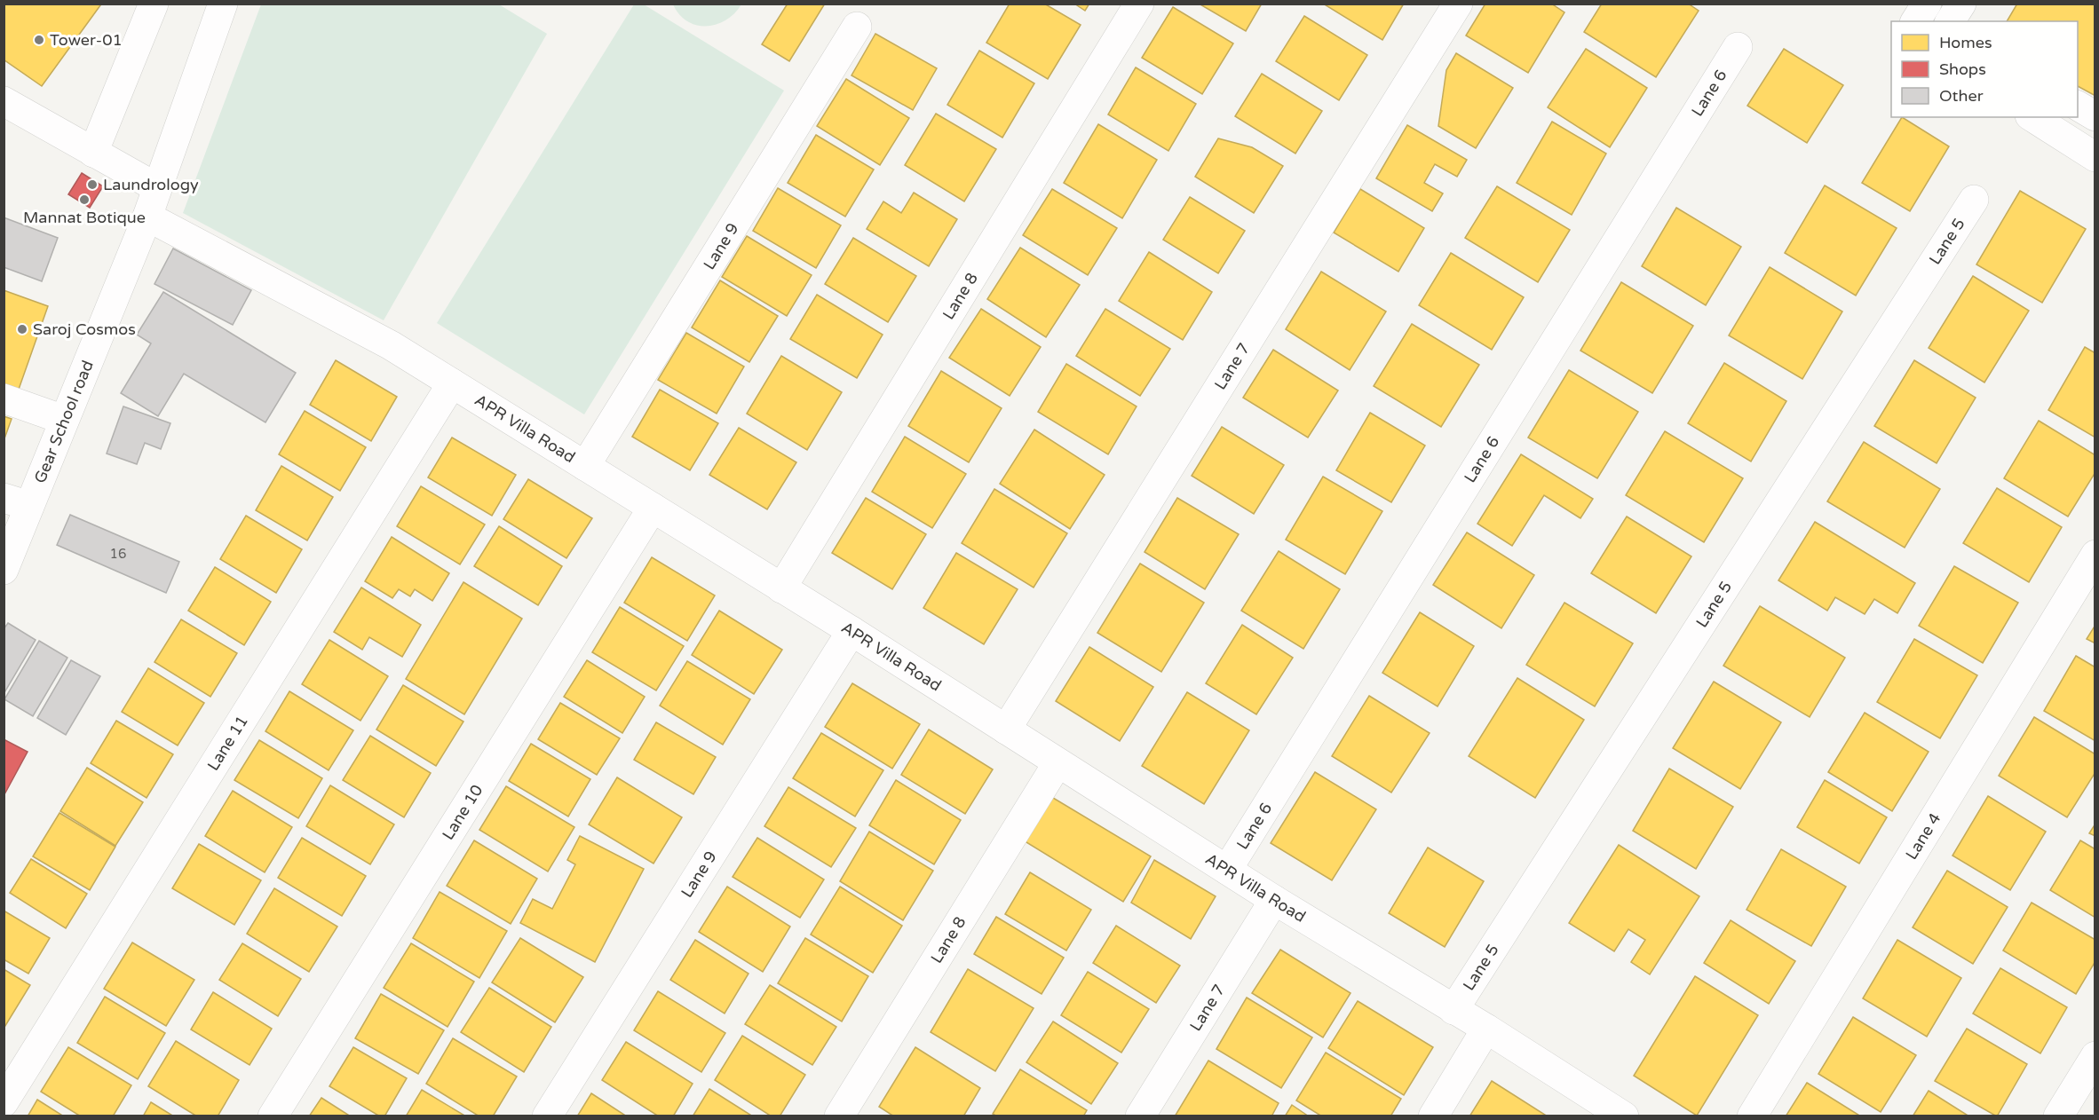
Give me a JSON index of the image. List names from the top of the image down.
{
  "streets": {
    "street": [
      "Lane 6",
      "Lane 5",
      "Lane 9",
      "Lane 8",
      "Lane 7",
      "Gear School road",
      "APR Villa Road",
      "Lane 11",
      "Lane 10",
      "Lane 4"
    ]
  },
  "crossings": [
    ["Lane 6", "APR Villa Road"],
    ["Lane 5", "APR Villa Road"],
    ["Lane 9", "APR Villa Road"],
    ["Lane 8", "APR Villa Road"],
    ["Lane 7", "APR Villa Road"],
    ["Gear School road", "APR Villa Road"],
    ["APR Villa Road", "Lane 11"],
    ["APR Villa Road", "Lane 10"]
  ],
  "places": [
    "Tower-01",
    "Laundrology",
    "Mannat Botique",
    "Saroj Cosmos"
  ],
  "house_numbers": ["16"],
  "legend": ["Homes", "Shops", "Other"]
}
